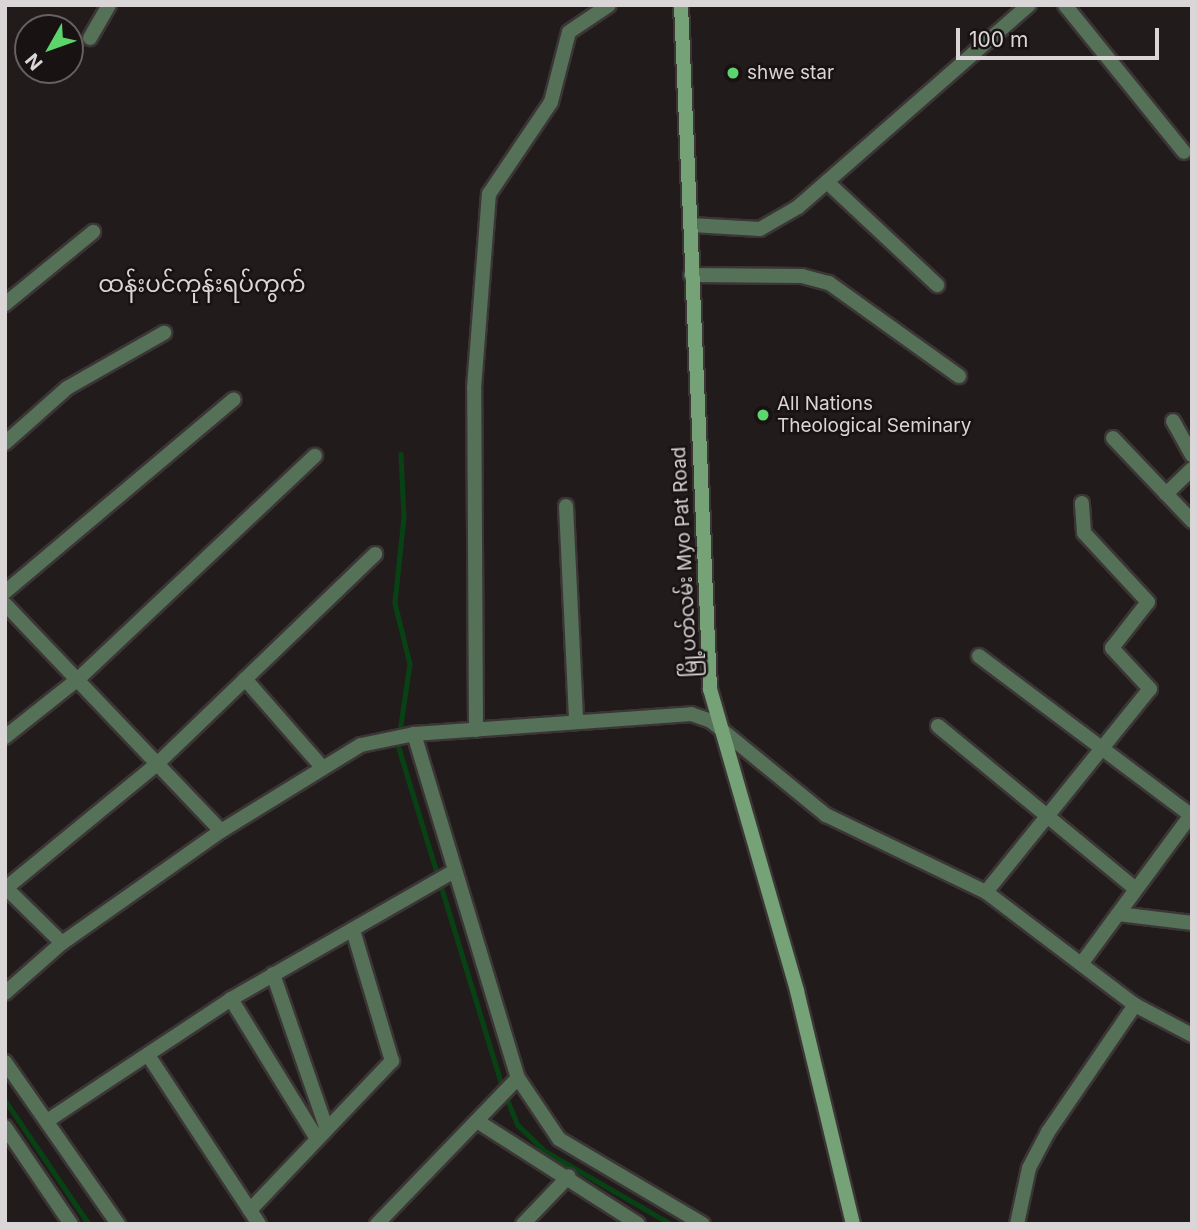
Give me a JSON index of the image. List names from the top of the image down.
{
  "streets": {
    "main road": ["မြို့ပတ်လမ်း Myo Pat Road"]
  },
  "districts": ["ထန်းပင်ကုန်းရပ်ကွက်"],
  "places": ["shwe star", "All Nations Theological Seminary"],
  "scale_bar": "100 m",
  "north": "bottom left"
}
